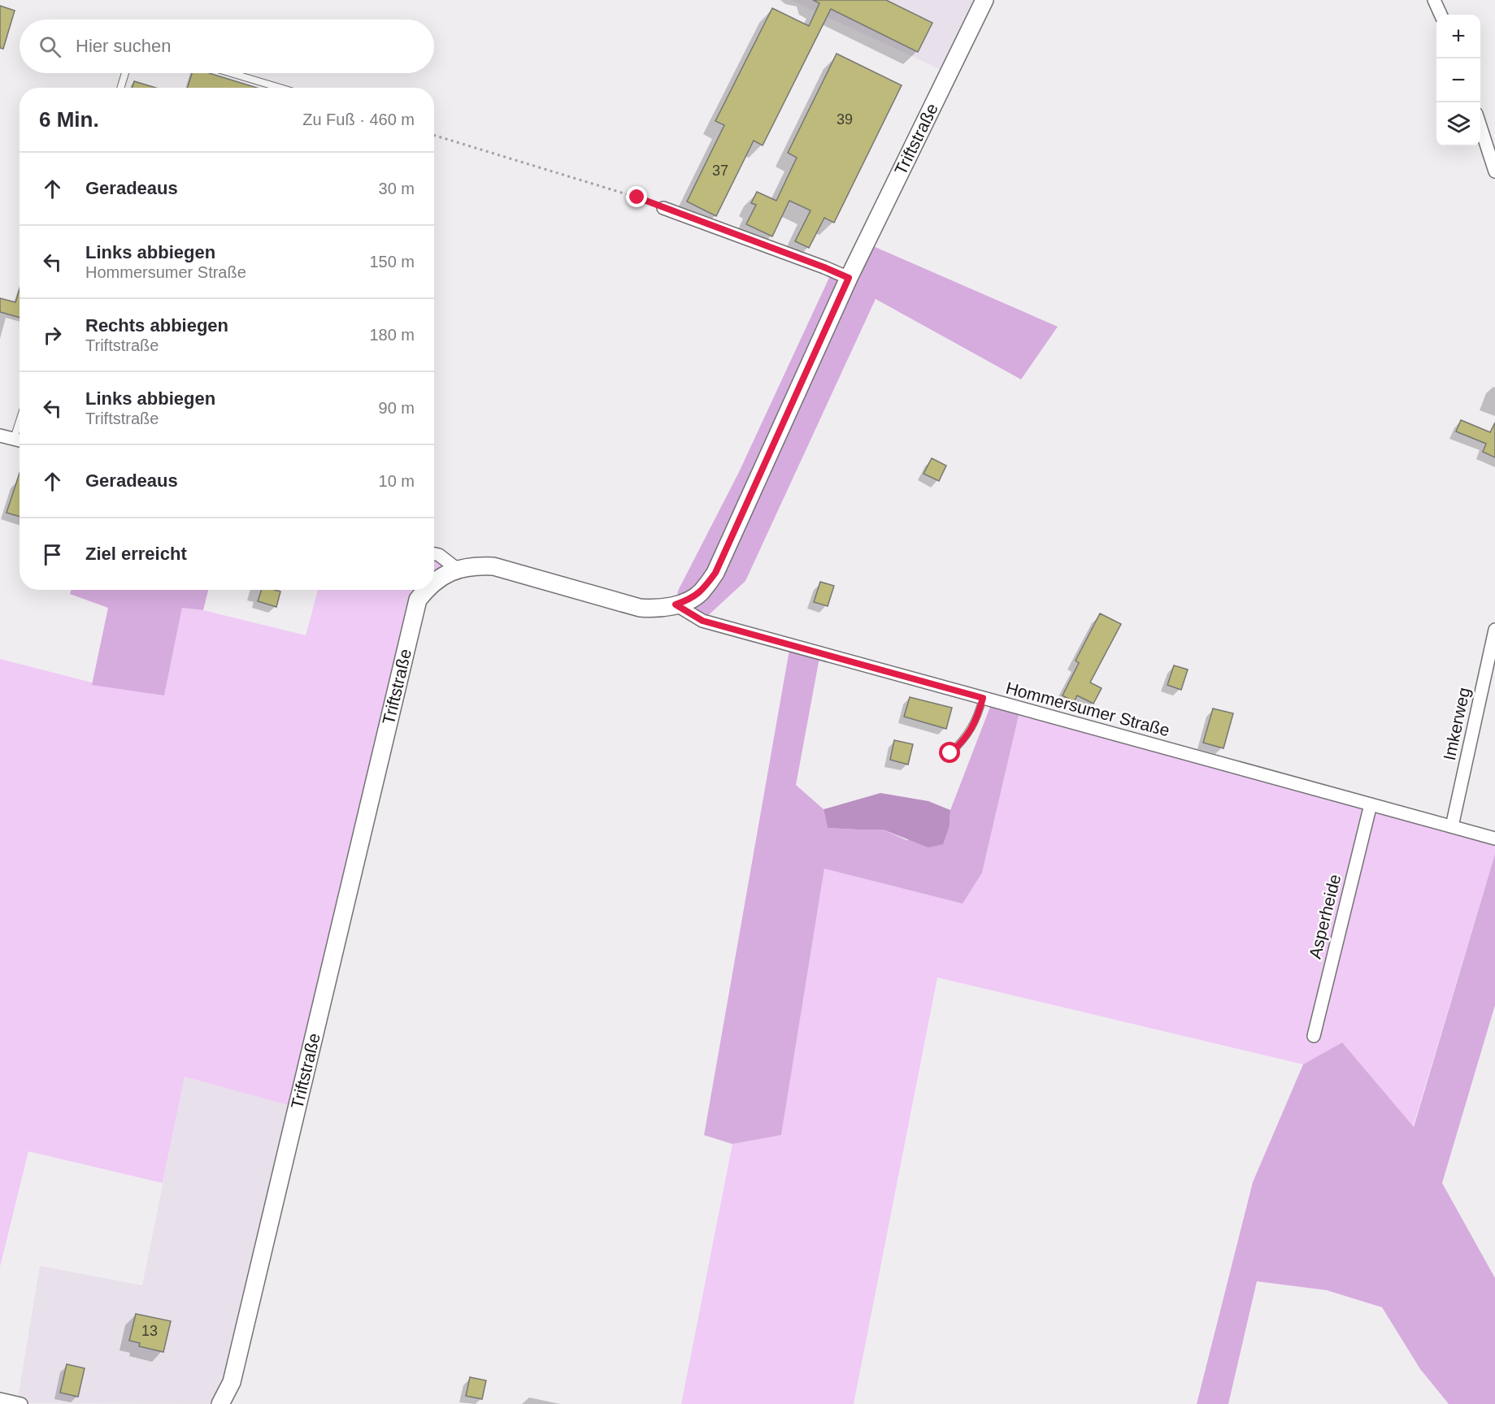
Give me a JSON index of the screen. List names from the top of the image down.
{
  "streets": {
    "street": [
      "Triftstraße",
      "Hommersumer Straße",
      "Imkerweg",
      "Asperheide"
    ]
  },
  "crossings": [
    ["Triftstraße", "Hommersumer Straße"],
    ["Hommersumer Straße", "Imkerweg"],
    ["Hommersumer Straße", "Asperheide"]
  ],
  "house_numbers": ["39", "37", "13"],
  "page": {
    "map_buttons": ["+", "−"],
    "search": "Hier suchen",
    "heading": ["6 Min.", "Zu Fuß · 460 m"],
    "list": [
      ["Geradeaus", "30 m"],
      ["Links abbiegen", "Hommersumer Straße", "150 m"],
      ["Rechts abbiegen", "Triftstraße", "180 m"],
      ["Links abbiegen", "Triftstraße", "90 m"],
      ["Geradeaus", "10 m"],
      "Ziel erreicht"
    ]
  }
}
